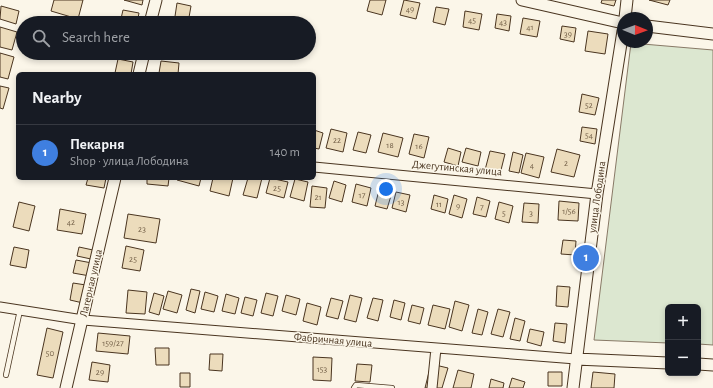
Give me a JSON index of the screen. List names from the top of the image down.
{
  "streets": {
    "street": [
      "Джегутинская улица",
      "улица Лободина",
      "Лагерная улица",
      "Фабричная улица"
    ]
  },
  "crossings": [
    ["Джегутинская улица", "улица Лободина"],
    ["улица Лободина", "Фабричная улица"],
    ["Лагерная улица", "Фабричная улица"]
  ],
  "house_numbers": [
    "49",
    "45",
    "43",
    "41",
    "39",
    "52",
    "54",
    "22",
    "18",
    "16",
    "2",
    "4",
    "25",
    "17",
    "21",
    "13",
    "11",
    "9",
    "7",
    "1/56",
    "5",
    "3",
    "42",
    "23",
    "25",
    "159/27",
    "50",
    "153",
    "29"
  ],
  "north": "right",
  "page": {
    "search": "Search here",
    "heading": "Nearby",
    "list": [
      {
        "mark": "1",
        "name": "Пекарня",
        "note": "Shop · улица Лободина",
        "value": "140 m"
      }
    ],
    "pins": "1",
    "map_buttons": ["+", "−"]
  }
}
